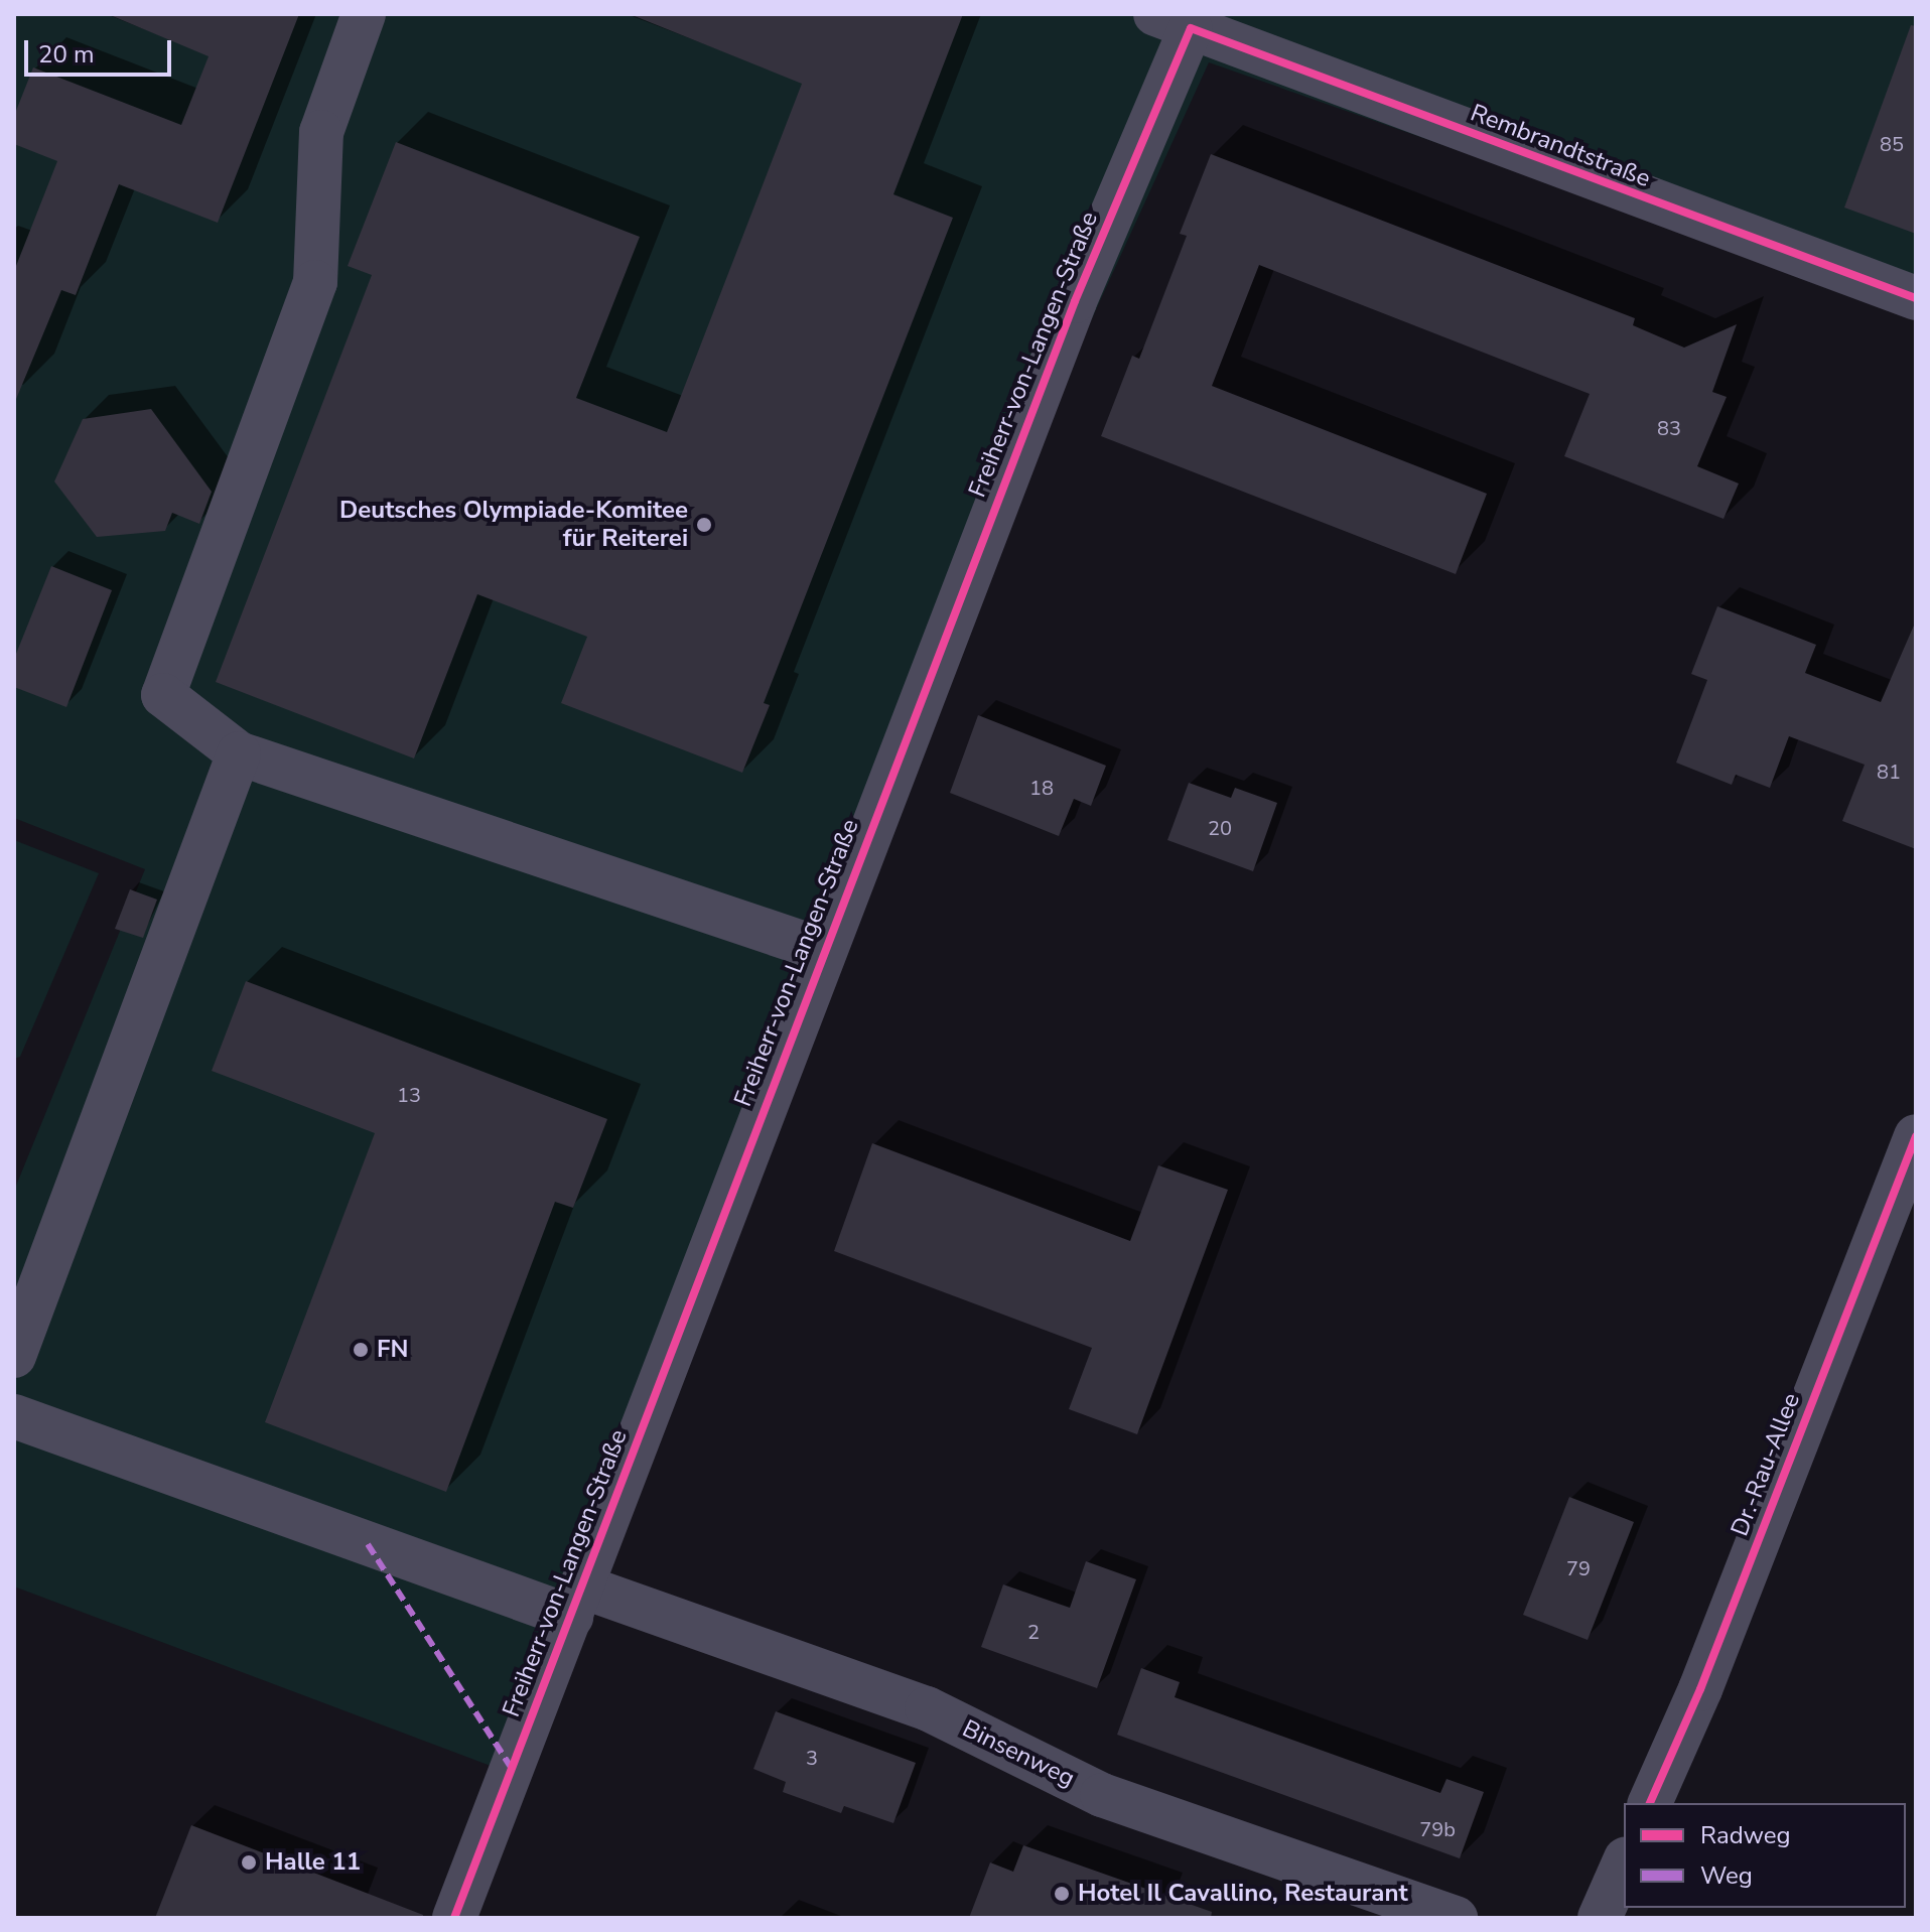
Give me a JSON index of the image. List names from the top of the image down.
{
  "streets": {
    "street": [
      "Rembrandtstraße",
      "Freiherr-von-Langen-Straße",
      "Dr.-Rau-Allee",
      "Binsenweg"
    ]
  },
  "crossings": [
    ["Rembrandtstraße", "Freiherr-von-Langen-Straße"],
    ["Freiherr-von-Langen-Straße", "Binsenweg"]
  ],
  "places": [
    "Deutsches Olympiade-Komitee für Reiterei",
    "FN",
    "Halle 11",
    "Hotel Il Cavallino, Restaurant"
  ],
  "house_numbers": [
    "85",
    "83",
    "81",
    "18",
    "20",
    "13",
    "79",
    "2",
    "3",
    "79b"
  ],
  "legend": ["Radweg", "Weg"],
  "scale_bar": "20 m"
}
